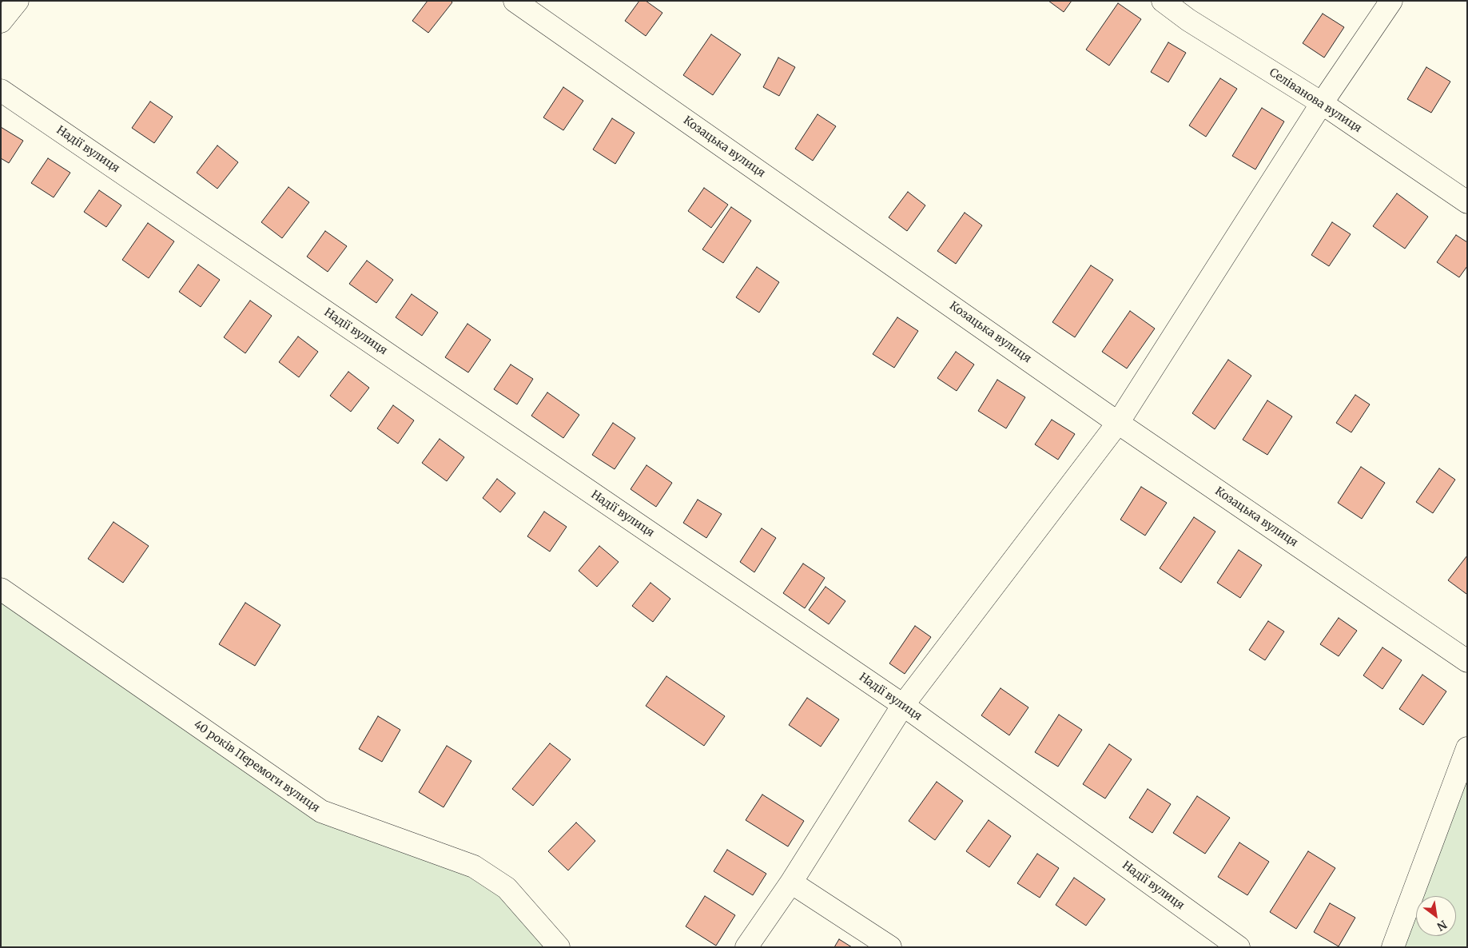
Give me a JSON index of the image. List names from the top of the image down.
{
  "streets": {
    "street": [
      "Селіванова вулиця",
      "Козацька вулиця",
      "Надії вулиця",
      "40 років Перемоги вулиця"
    ]
  },
  "north": "bottom right"
}
